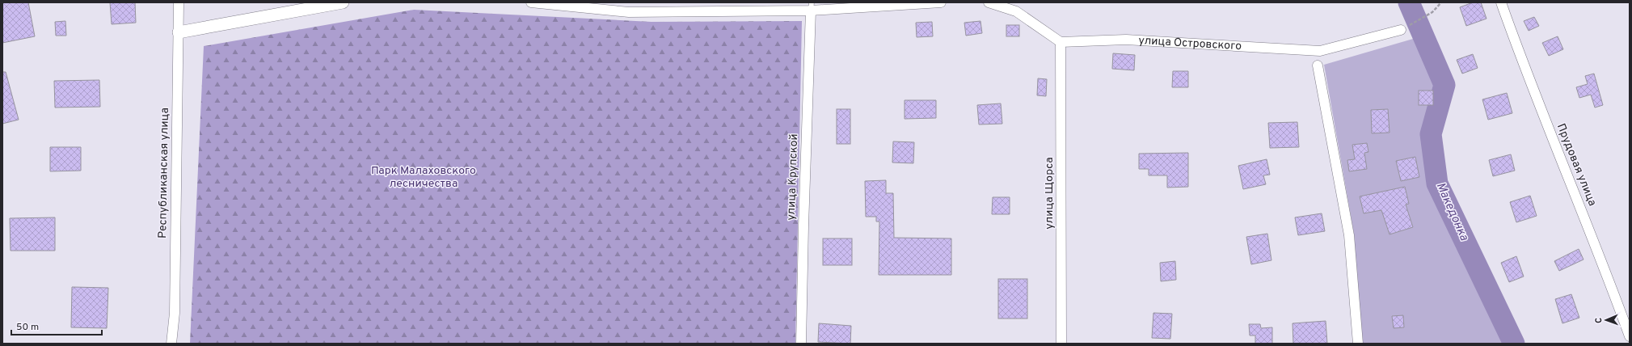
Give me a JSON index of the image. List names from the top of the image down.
{
  "streets": {
    "street": [
      "улица Островского",
      "Прудовая улица",
      "Республиканская улица",
      "улица Крупской",
      "улица Щорса"
    ]
  },
  "crossings": [
    ["улица Островского", "улица Щорса"]
  ],
  "water": ["Македонка"],
  "parks": ["Парк Малаховского лесничества"],
  "scale_bar": "50 m",
  "north": "left"
}
